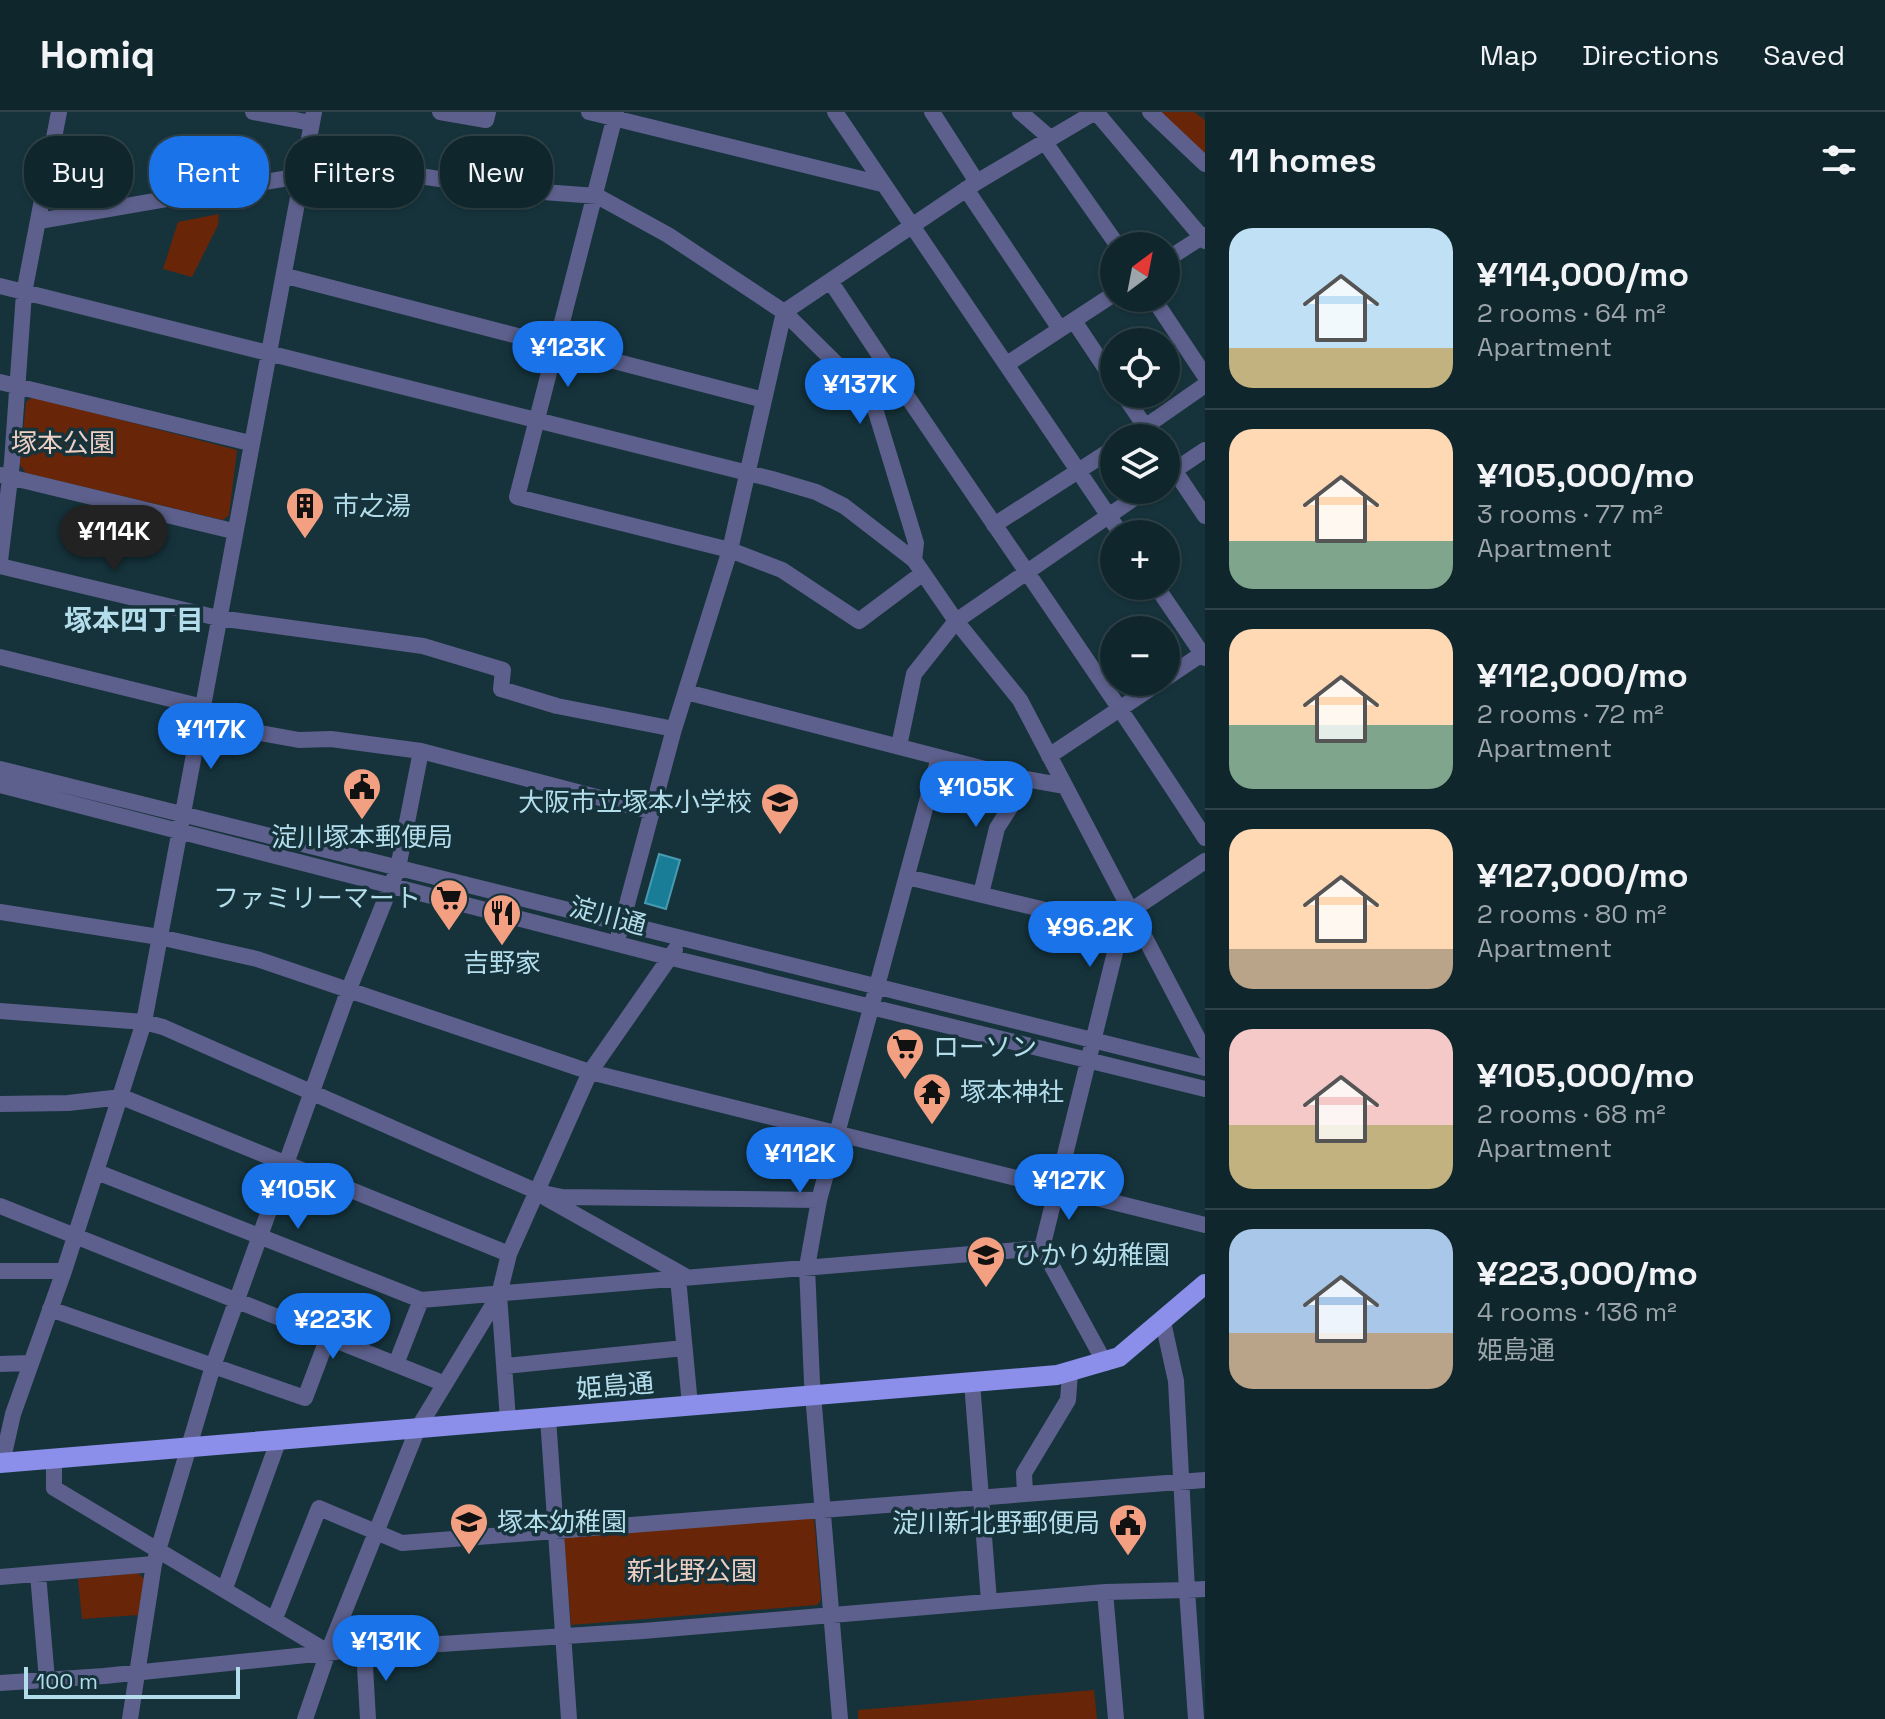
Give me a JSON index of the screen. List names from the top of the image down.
{
  "streets": {
    "main road": ["姫島通"],
    "street": ["淀川通"]
  },
  "districts": ["塚本四丁目"],
  "parks": ["塚本公園", "新北野公園"],
  "places": {
    "building": ["市之湯"],
    "public building": ["淀川塚本郵便局", "淀川新北野郵便局"],
    "school or university": ["大阪市立塚本小学校", "ひかり幼稚園", "塚本幼稚園"],
    "supermarket": ["ファミリーマート", "ローソン"],
    "restaurant": ["吉野家"],
    "temple": ["塚本神社"]
  },
  "scale_bar": "100 m",
  "north": "top right",
  "page": {
    "header": "Homiq",
    "nav": ["Map", "Directions", "Saved"],
    "heading": "11 homes",
    "chip": [
      "Buy",
      "Rent",
      "Filters",
      "New"
    ],
    "list": [
      {
        "name": "¥114,000/mo",
        "note": "2 rooms · 64 m² · Apartment"
      },
      {
        "name": "¥105,000/mo",
        "note": "3 rooms · 77 m² · Apartment"
      },
      {
        "name": "¥112,000/mo",
        "note": "2 rooms · 72 m² · Apartment"
      },
      {
        "name": "¥127,000/mo",
        "note": "2 rooms · 80 m² · Apartment"
      },
      {
        "name": "¥105,000/mo",
        "note": "2 rooms · 68 m² · Apartment"
      },
      {
        "name": "¥223,000/mo",
        "note": "4 rooms · 136 m² · 姫島通"
      }
    ],
    "map_buttons": ["+", "−"],
    "price": [
      "¥123K",
      "¥137K",
      "¥114K",
      "¥117K",
      "¥105K",
      "¥96.2K",
      "¥112K",
      "¥127K",
      "¥105K",
      "¥223K",
      "¥131K"
    ],
    "scale": "100 m"
  }
}
